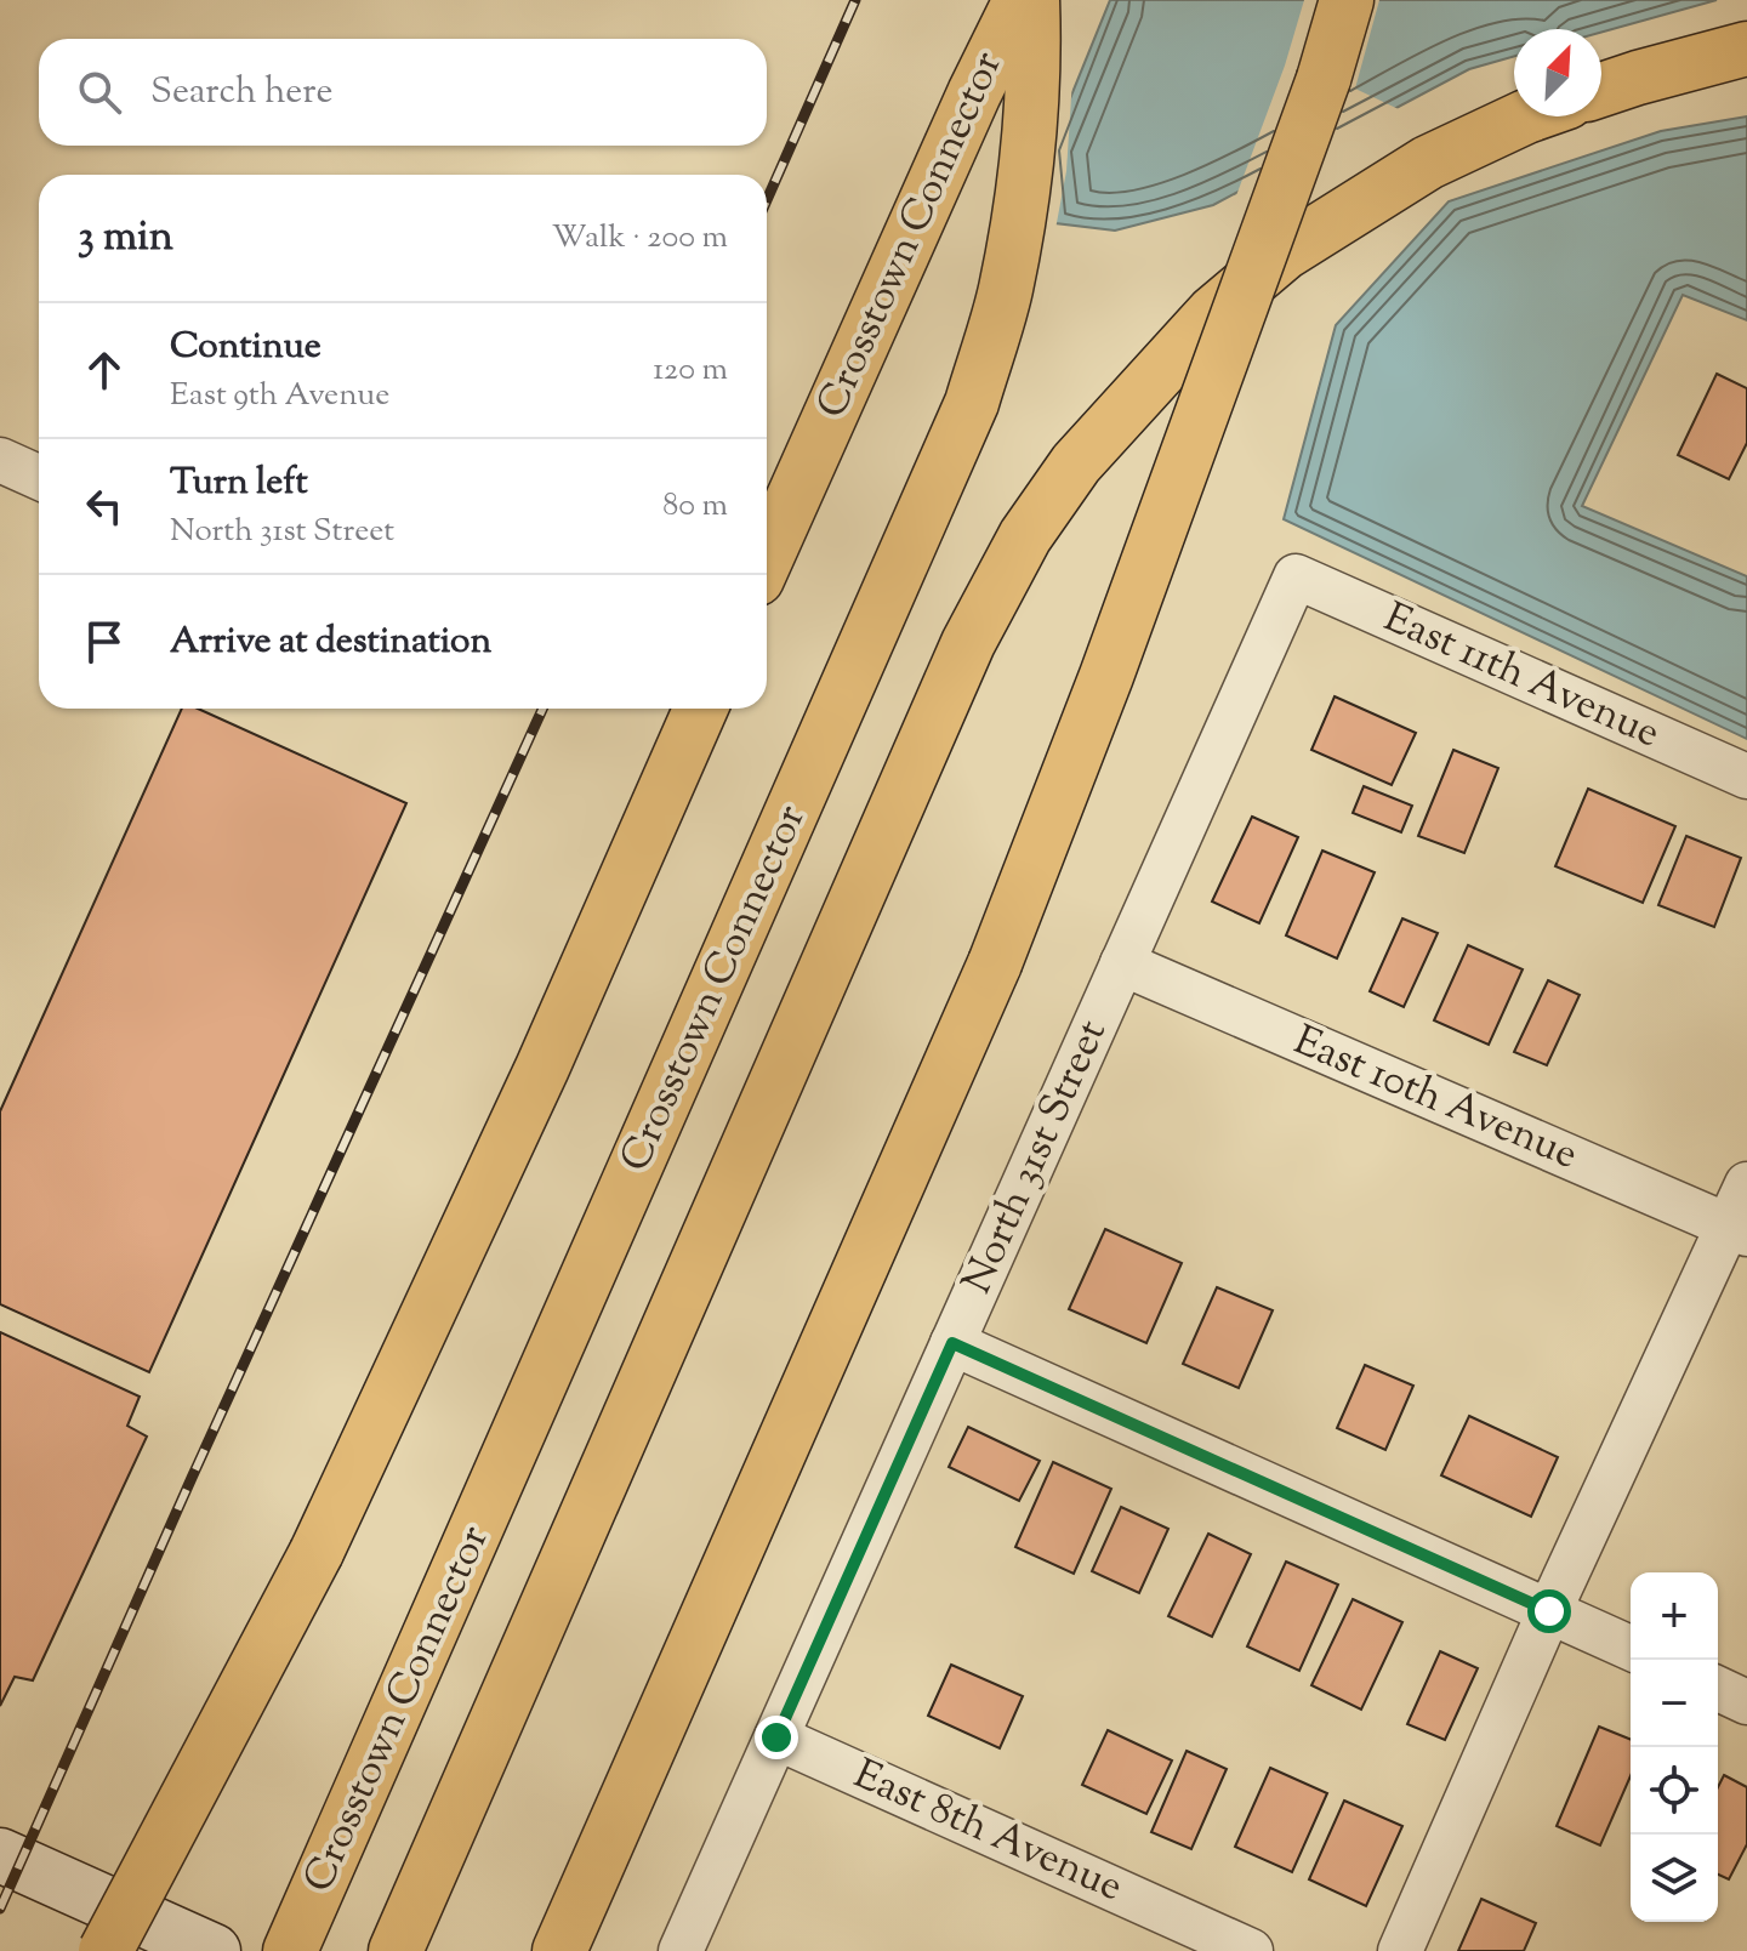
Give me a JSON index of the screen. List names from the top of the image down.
{
  "streets": {
    "highway": ["Crosstown Connector"],
    "street": [
      "East 11th Avenue",
      "East 10th Avenue",
      "North 31st Street",
      "East 8th Avenue"
    ]
  },
  "crossings": [
    ["East 11th Avenue", "North 31st Street"],
    ["East 10th Avenue", "North 31st Street"],
    ["North 31st Street", "East 8th Avenue"]
  ],
  "north": "top right",
  "page": {
    "search": "Search here",
    "heading": ["3 min", "Walk · 200 m"],
    "list": [
      ["Continue", "East 9th Avenue", "120 m"],
      ["Turn left", "North 31st Street", "80 m"],
      "Arrive at destination"
    ],
    "map_buttons": ["+", "−"]
  }
}
